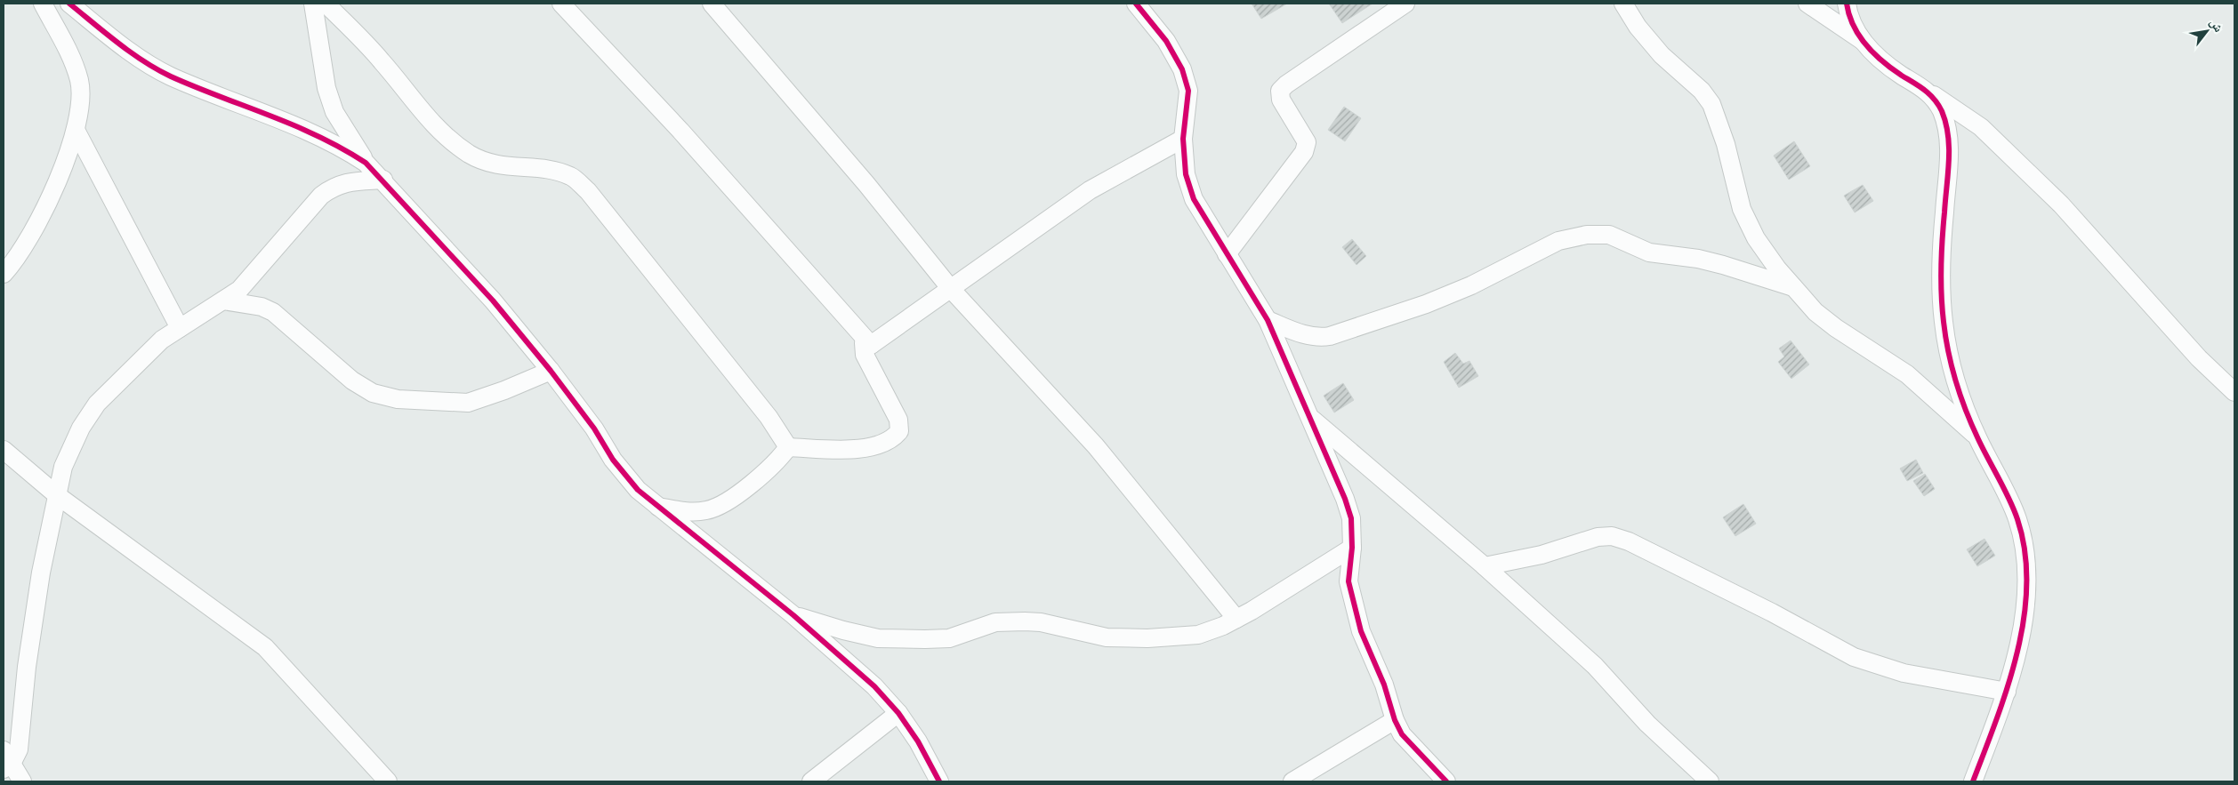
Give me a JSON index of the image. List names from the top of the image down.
{
  "north": "top right"
}
